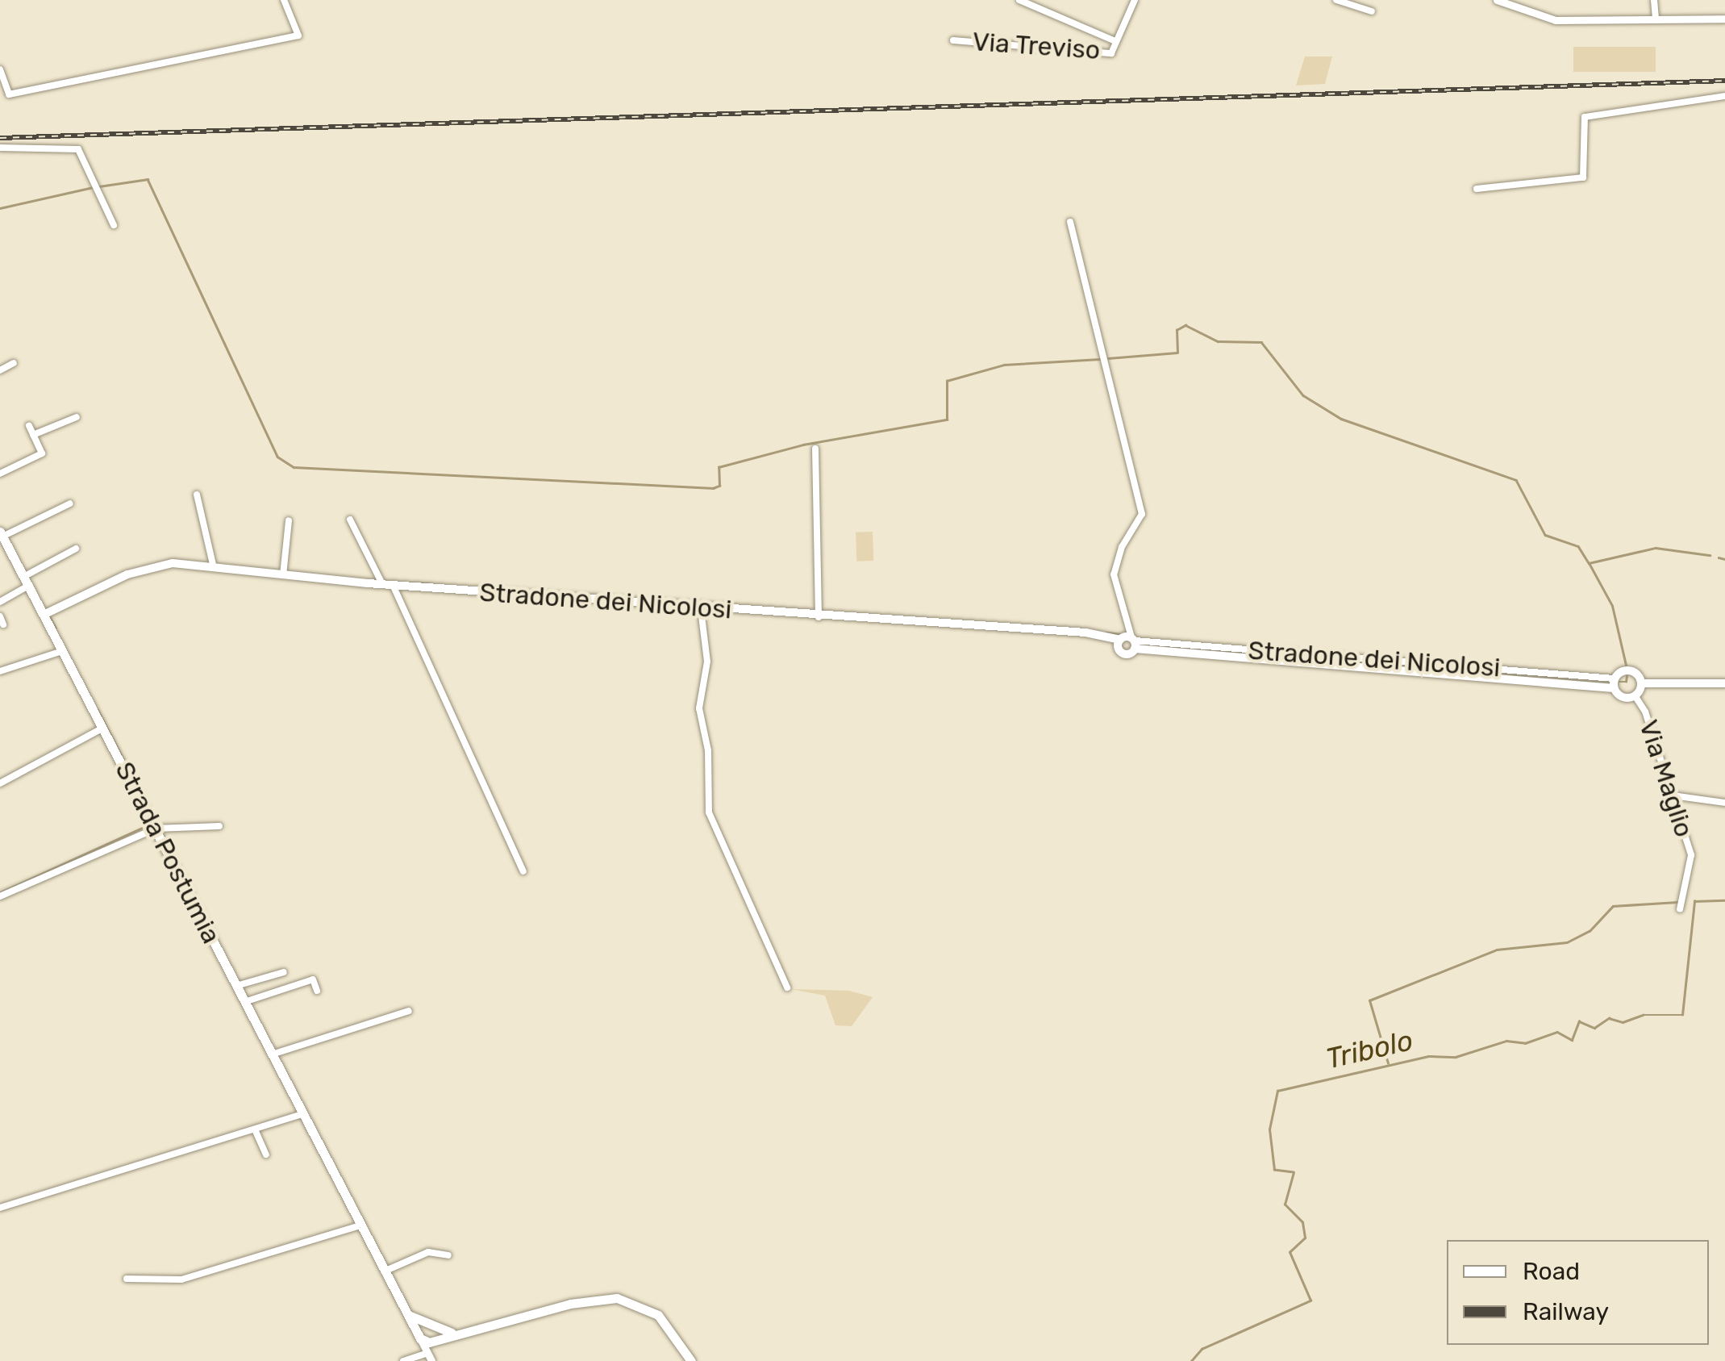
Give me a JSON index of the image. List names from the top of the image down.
{
  "streets": {
    "main road": ["Stradone dei Nicolosi", "Strada Postumia"],
    "street": ["Via Treviso", "Via Maglio"]
  },
  "crossings": [
    ["Stradone dei Nicolosi", "Via Maglio"],
    ["Stradone dei Nicolosi", "Strada Postumia"]
  ],
  "water": ["Tribolo"],
  "legend": ["Road", "Railway"]
}
